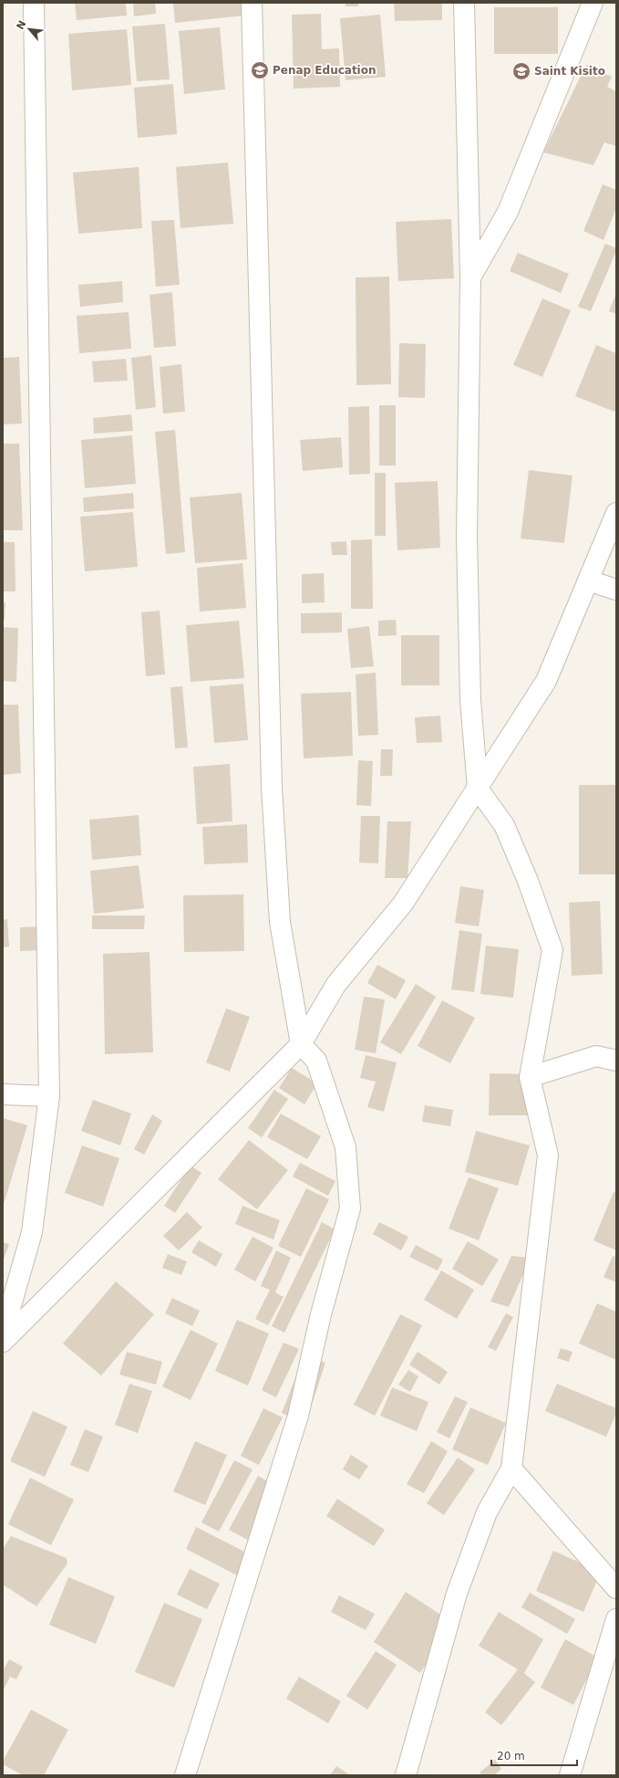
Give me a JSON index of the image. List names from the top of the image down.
{
  "places": {
    "school or university": ["Penap Education", "Saint Kisito"]
  },
  "scale_bar": "20 m",
  "north": "top left"
}
